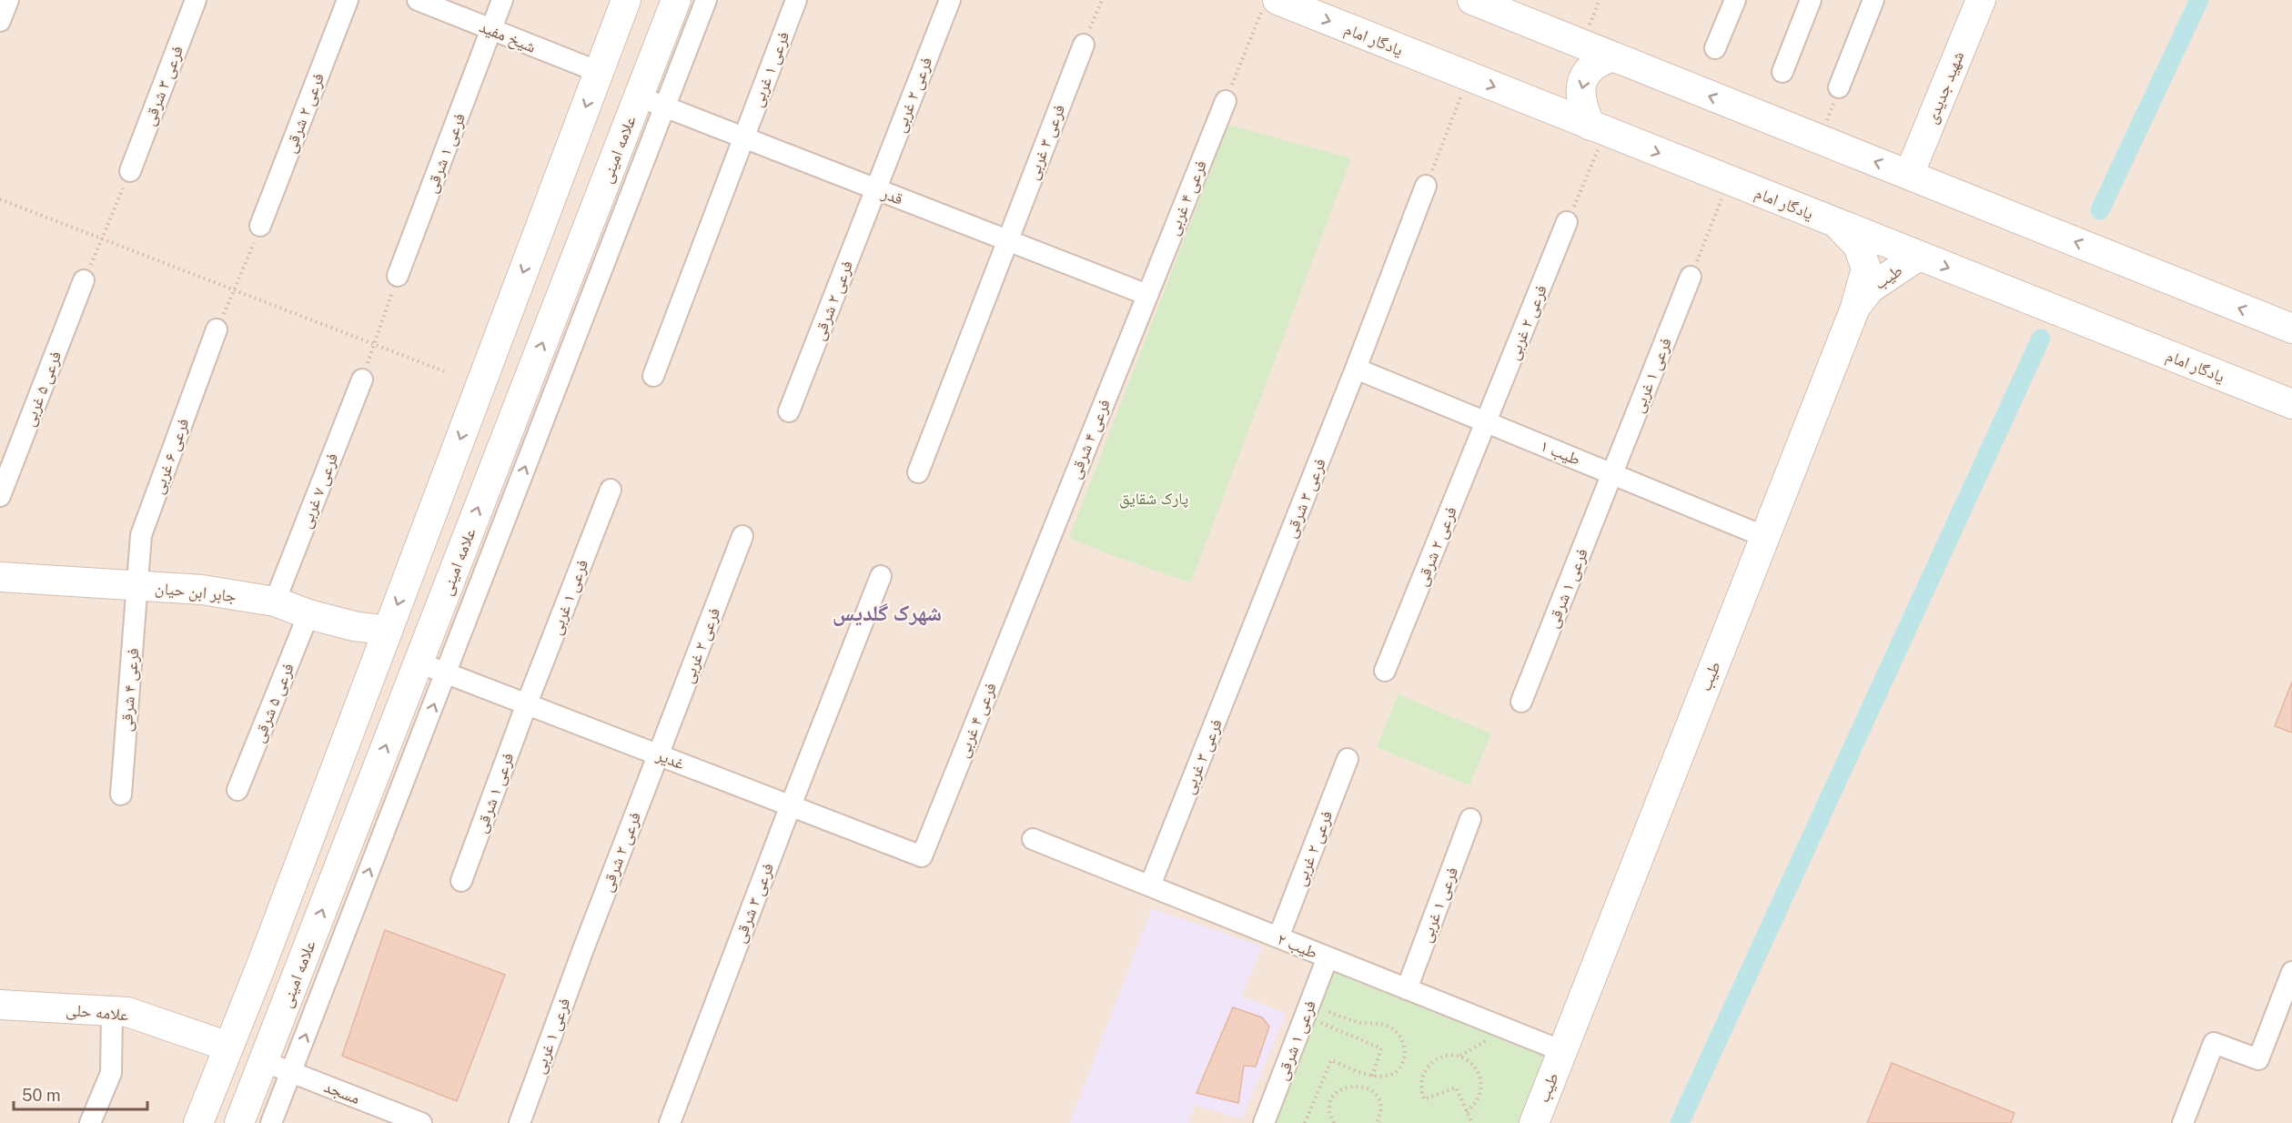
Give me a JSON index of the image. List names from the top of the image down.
{
  "streets": {
    "main road": [
      "یادگار امام",
      "شهید جدیدی",
      "علامه امینی",
      "طیب",
      "جابر ابن حیان",
      "علامه حلی"
    ],
    "street": [
      "شیخ مفید",
      "فرعی ۱ غربی",
      "فرعی ۳ شرقی",
      "فرعی ۲ غربی",
      "فرعی ۲ شرقی",
      "فرعی ۳ غربی",
      "فرعی ۱ شرقی",
      "قدر",
      "فرعی ۴ غربی",
      "فرعی ۵ غربی",
      "فرعی ۴ شرقی",
      "طیب ۱",
      "فرعی ۶ غربی",
      "فرعی ۷ غربی",
      "فرعی ۵ شرقی",
      "غدیر",
      "طیب ۲",
      "مسجد"
    ]
  },
  "crossings": [
    ["شیخ مفید", "فرعی ۱ شرقی"],
    ["یادگار امام", "طیب"],
    ["فرعی ۱ غربی", "فرعی ۲ شرقی"],
    ["فرعی ۱ غربی", "فرعی ۱ شرقی"],
    ["فرعی ۱ غربی", "قدر"],
    ["فرعی ۱ غربی", "طیب ۱"],
    ["فرعی ۱ غربی", "غدیر"],
    ["فرعی ۱ غربی", "طیب ۲"],
    ["فرعی ۳ شرقی", "فرعی ۳ غربی"],
    ["فرعی ۳ شرقی", "طیب ۱"],
    ["فرعی ۳ شرقی", "غدیر"],
    ["فرعی ۲ غربی", "فرعی ۲ شرقی"],
    ["فرعی ۲ غربی", "قدر"],
    ["فرعی ۲ غربی", "طیب ۱"],
    ["فرعی ۲ غربی", "غدیر"],
    ["فرعی ۲ غربی", "طیب ۲"],
    ["فرعی ۲ شرقی", "قدر"],
    ["فرعی ۲ شرقی", "طیب ۱"],
    ["فرعی ۲ شرقی", "غدیر"],
    ["فرعی ۳ غربی", "قدر"],
    ["فرعی ۳ غربی", "طیب ۲"],
    ["علامه امینی", "قدر"],
    ["علامه امینی", "غدیر"],
    ["علامه امینی", "مسجد"],
    ["فرعی ۱ شرقی", "طیب ۱"],
    ["فرعی ۱ شرقی", "غدیر"],
    ["فرعی ۱ شرقی", "طیب ۲"],
    ["قدر", "فرعی ۴ غربی"],
    ["قدر", "فرعی ۴ شرقی"],
    ["فرعی ۴ غربی", "فرعی ۴ شرقی"],
    ["فرعی ۴ غربی", "غدیر"],
    ["طیب", "طیب ۱"],
    ["طیب", "طیب ۲"],
    ["فرعی ۴ شرقی", "فرعی ۶ غربی"],
    ["فرعی ۴ شرقی", "جابر ابن حیان"],
    ["فرعی ۶ غربی", "جابر ابن حیان"],
    ["فرعی ۷ غربی", "جابر ابن حیان"],
    ["جابر ابن حیان", "فرعی ۵ شرقی"]
  ],
  "districts": ["شهرک گلدیس"],
  "parks": ["پارک شقایق"],
  "scale_bar": "50 m"
}
